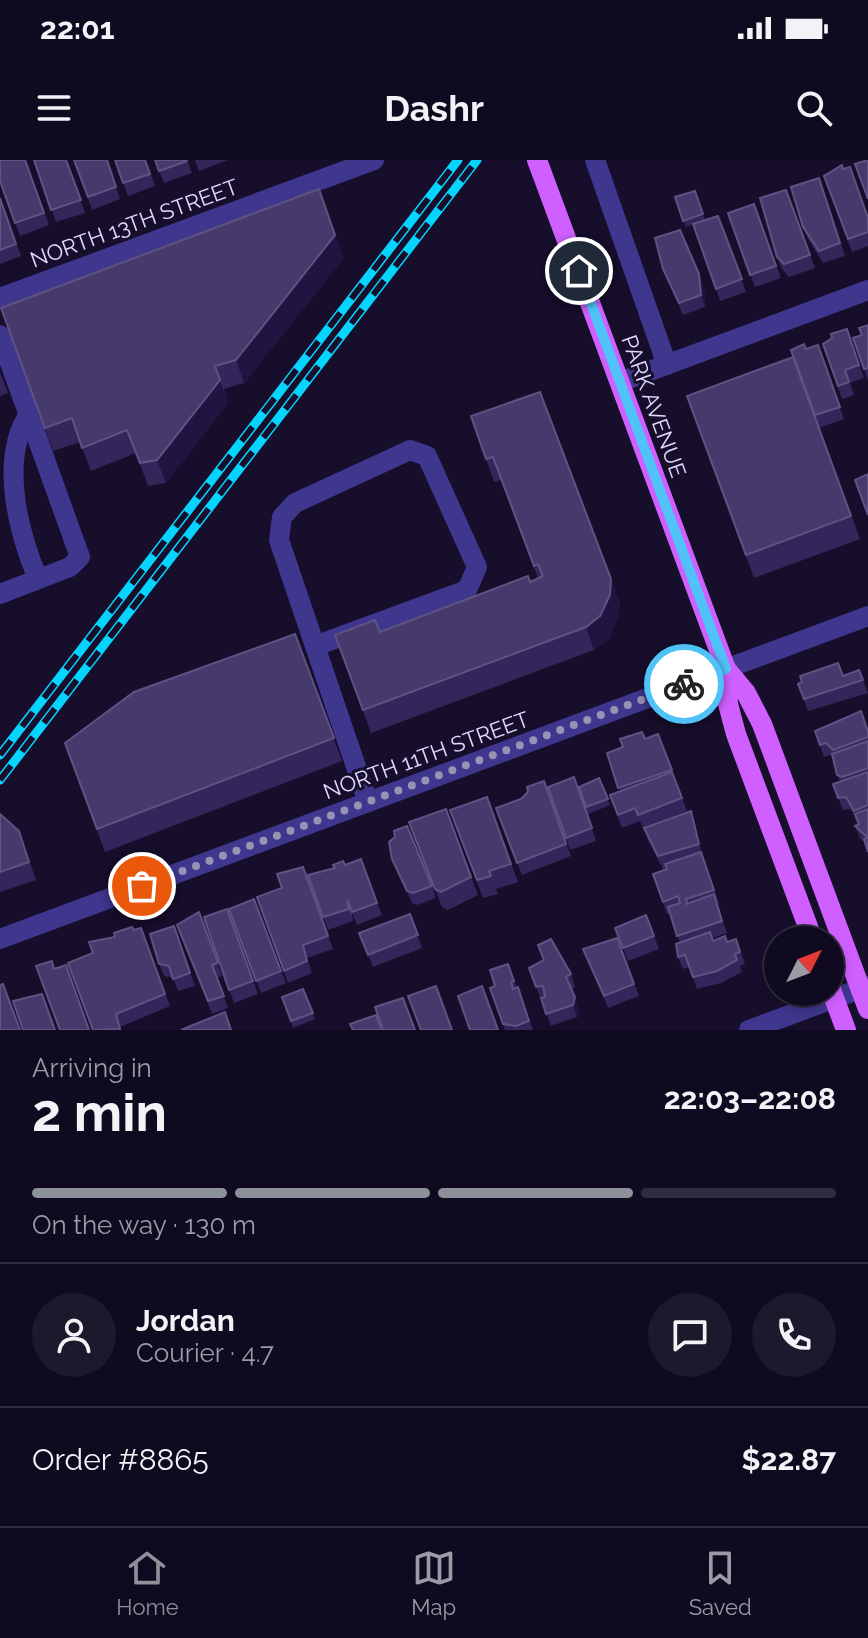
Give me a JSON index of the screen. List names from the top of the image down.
{
  "streets": {
    "main road": ["PARK AVENUE"],
    "street": ["NORTH 13TH STREET", "NORTH 11TH STREET"]
  },
  "crossings": [
    ["PARK AVENUE", "NORTH 11TH STREET"]
  ],
  "north": "top right",
  "page": {
    "status": "22:01",
    "header": "Dashr",
    "heading": ["2 min", "Arriving in", "22:03–22:08"],
    "panel": [
      "Jordan",
      "Courier · 4.7",
      "Order #8865",
      "$22.87"
    ],
    "bar": "On the way · 130 m",
    "tabs": ["Home", "Map", "Saved"]
  }
}
